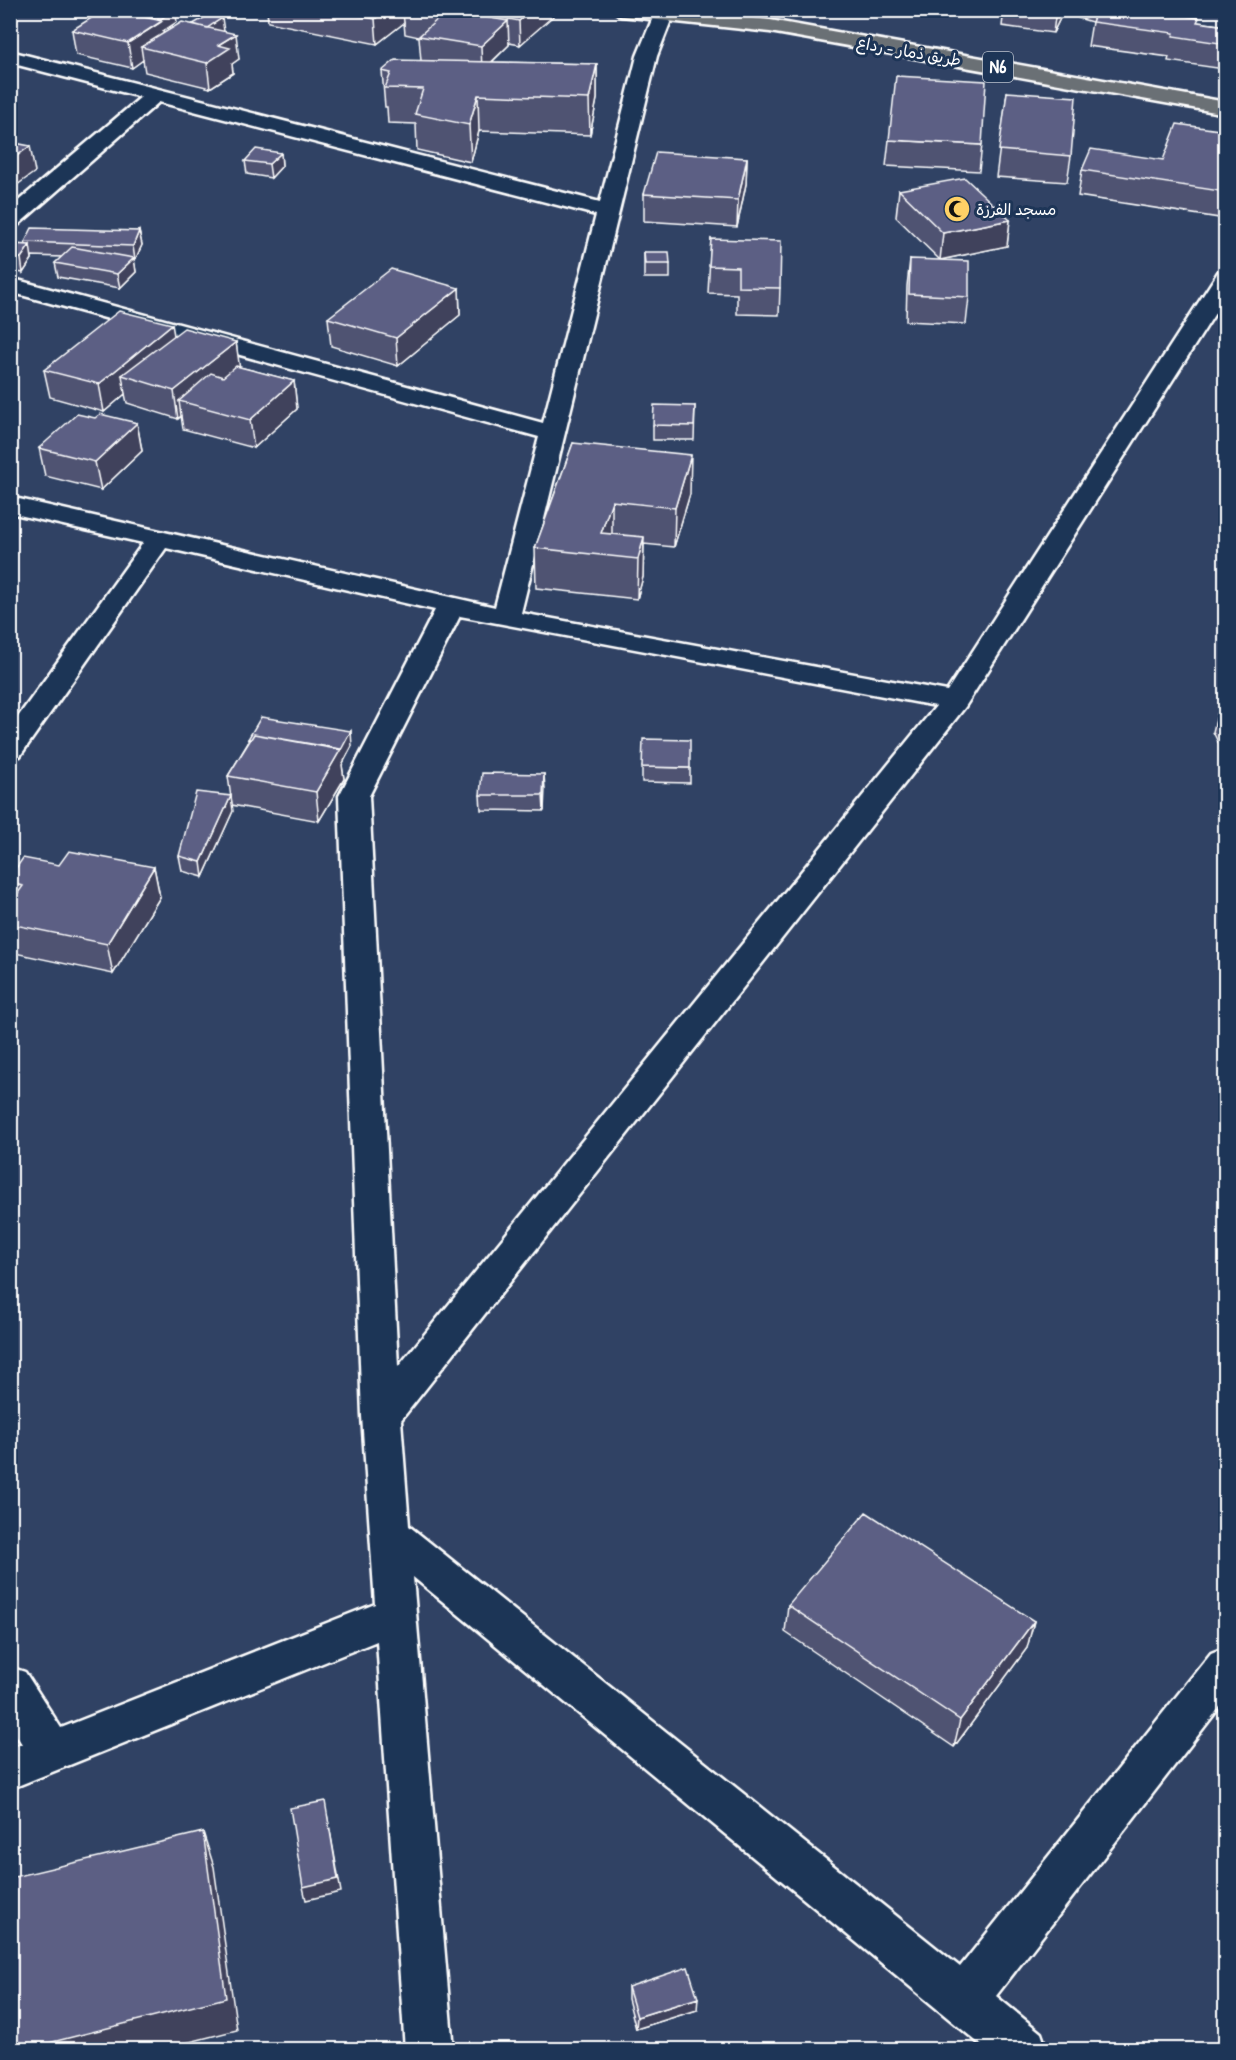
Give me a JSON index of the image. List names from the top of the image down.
{
  "streets": {
    "main road": ["طريق ذمار - رداع", "N6"]
  },
  "crossings": [
    ["طريق ذمار - رداع", "N6"]
  ],
  "places": {
    "mosque": ["مسجد الفرزة"]
  }
}
